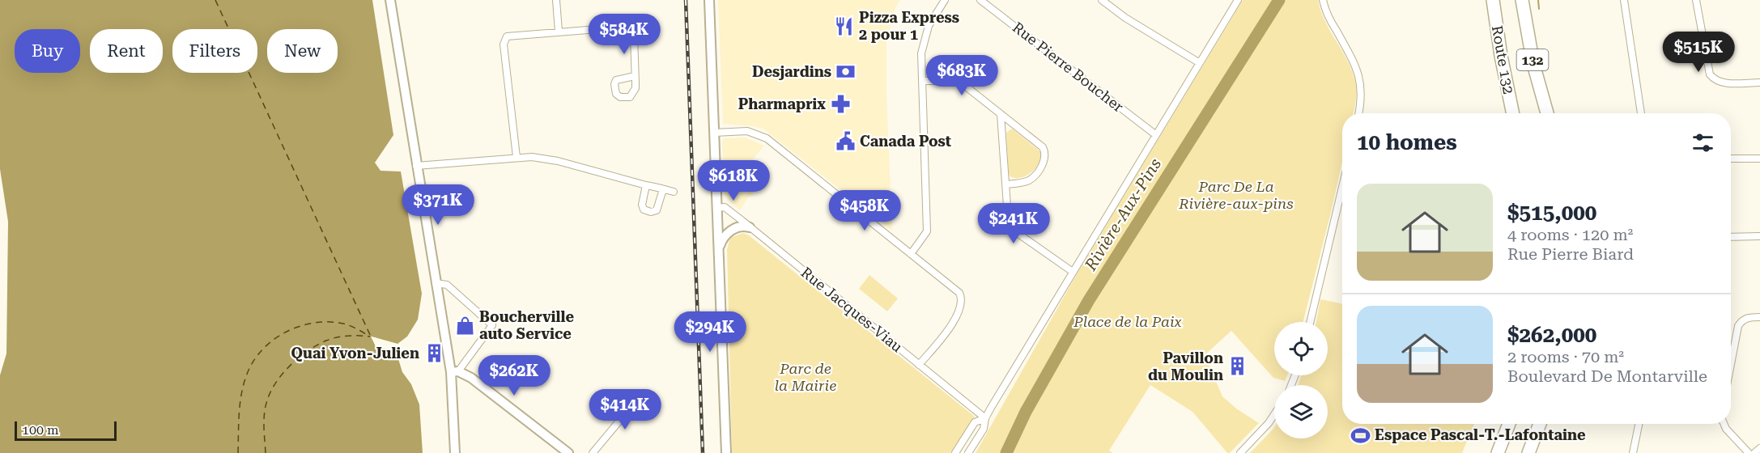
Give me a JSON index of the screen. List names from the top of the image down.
{
  "streets": {
    "highway": ["Route 132", "132"],
    "street": ["Rue Pierre Boucher", "Rue Jacques-Viau"]
  },
  "water": ["Rivière-Aux-Pins"],
  "parks": ["Parc De La Rivière-aux-pins", "Place de la Paix", "Parc de la Mairie"],
  "places": {
    "restaurant": ["Pizza Express 2 pour 1"],
    "bank": ["Desjardins"],
    "pharmacy": ["Pharmaprix"],
    "public building": ["Canada Post"],
    "shop": ["Boucherville auto Service"],
    "building": ["Quai Yvon-Julien", "Pavillon du Moulin"],
    "sports": ["Espace Pascal-T.-Lafontaine"]
  },
  "scale_bar": "100 m",
  "page": {
    "price": [
      "$584K",
      "$515K",
      "$683K",
      "$618K",
      "$371K",
      "$458K",
      "$241K",
      "$294K",
      "$262K",
      "$414K"
    ],
    "chip": [
      "Buy",
      "Rent",
      "Filters",
      "New"
    ],
    "heading": "10 homes",
    "list": [
      {
        "name": "$515,000",
        "note": "4 rooms · 120 m² · Rue Pierre Biard"
      },
      {
        "name": "$262,000",
        "note": "2 rooms · 70 m² · Boulevard De Montarville"
      }
    ],
    "scale": "100 m"
  }
}
